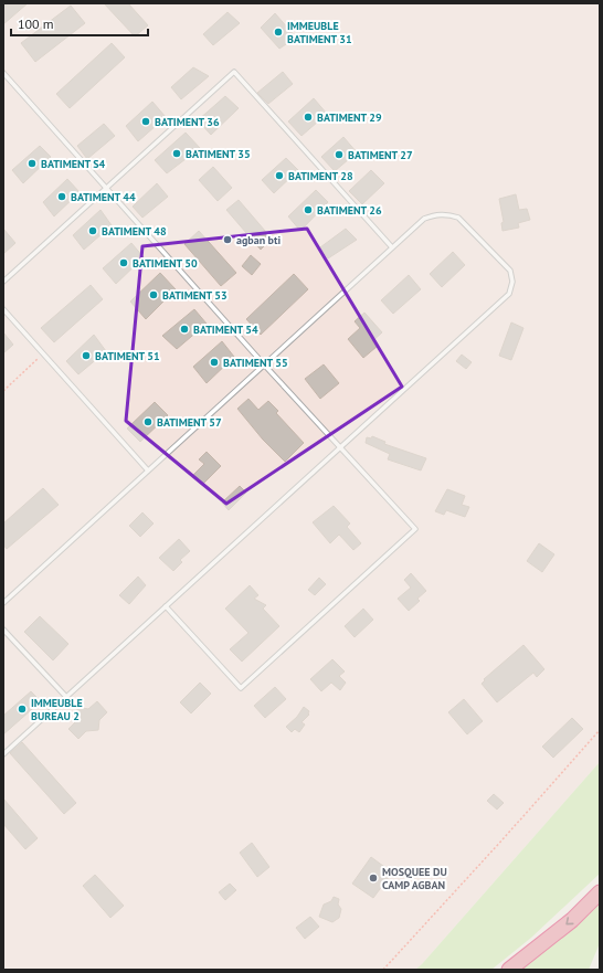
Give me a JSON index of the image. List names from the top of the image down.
{
  "places": [
    "IMMEUBLE BATIMENT 31",
    "BATIMENT 29",
    "BATIMENT 36",
    "BATIMENT 35",
    "BATIMENT 27",
    "BATIMENT S4",
    "BATIMENT 28",
    "BATIMENT 44",
    "BATIMENT 26",
    "BATIMENT 48",
    "agban bti",
    "BATIMENT 50",
    "BATIMENT 53",
    "BATIMENT 54",
    "BATIMENT 51",
    "BATIMENT 55",
    "BATIMENT 57",
    "IMMEUBLE BUREAU 2",
    "MOSQUEE DU CAMP AGBAN"
  ],
  "scale_bar": "100 m"
}
